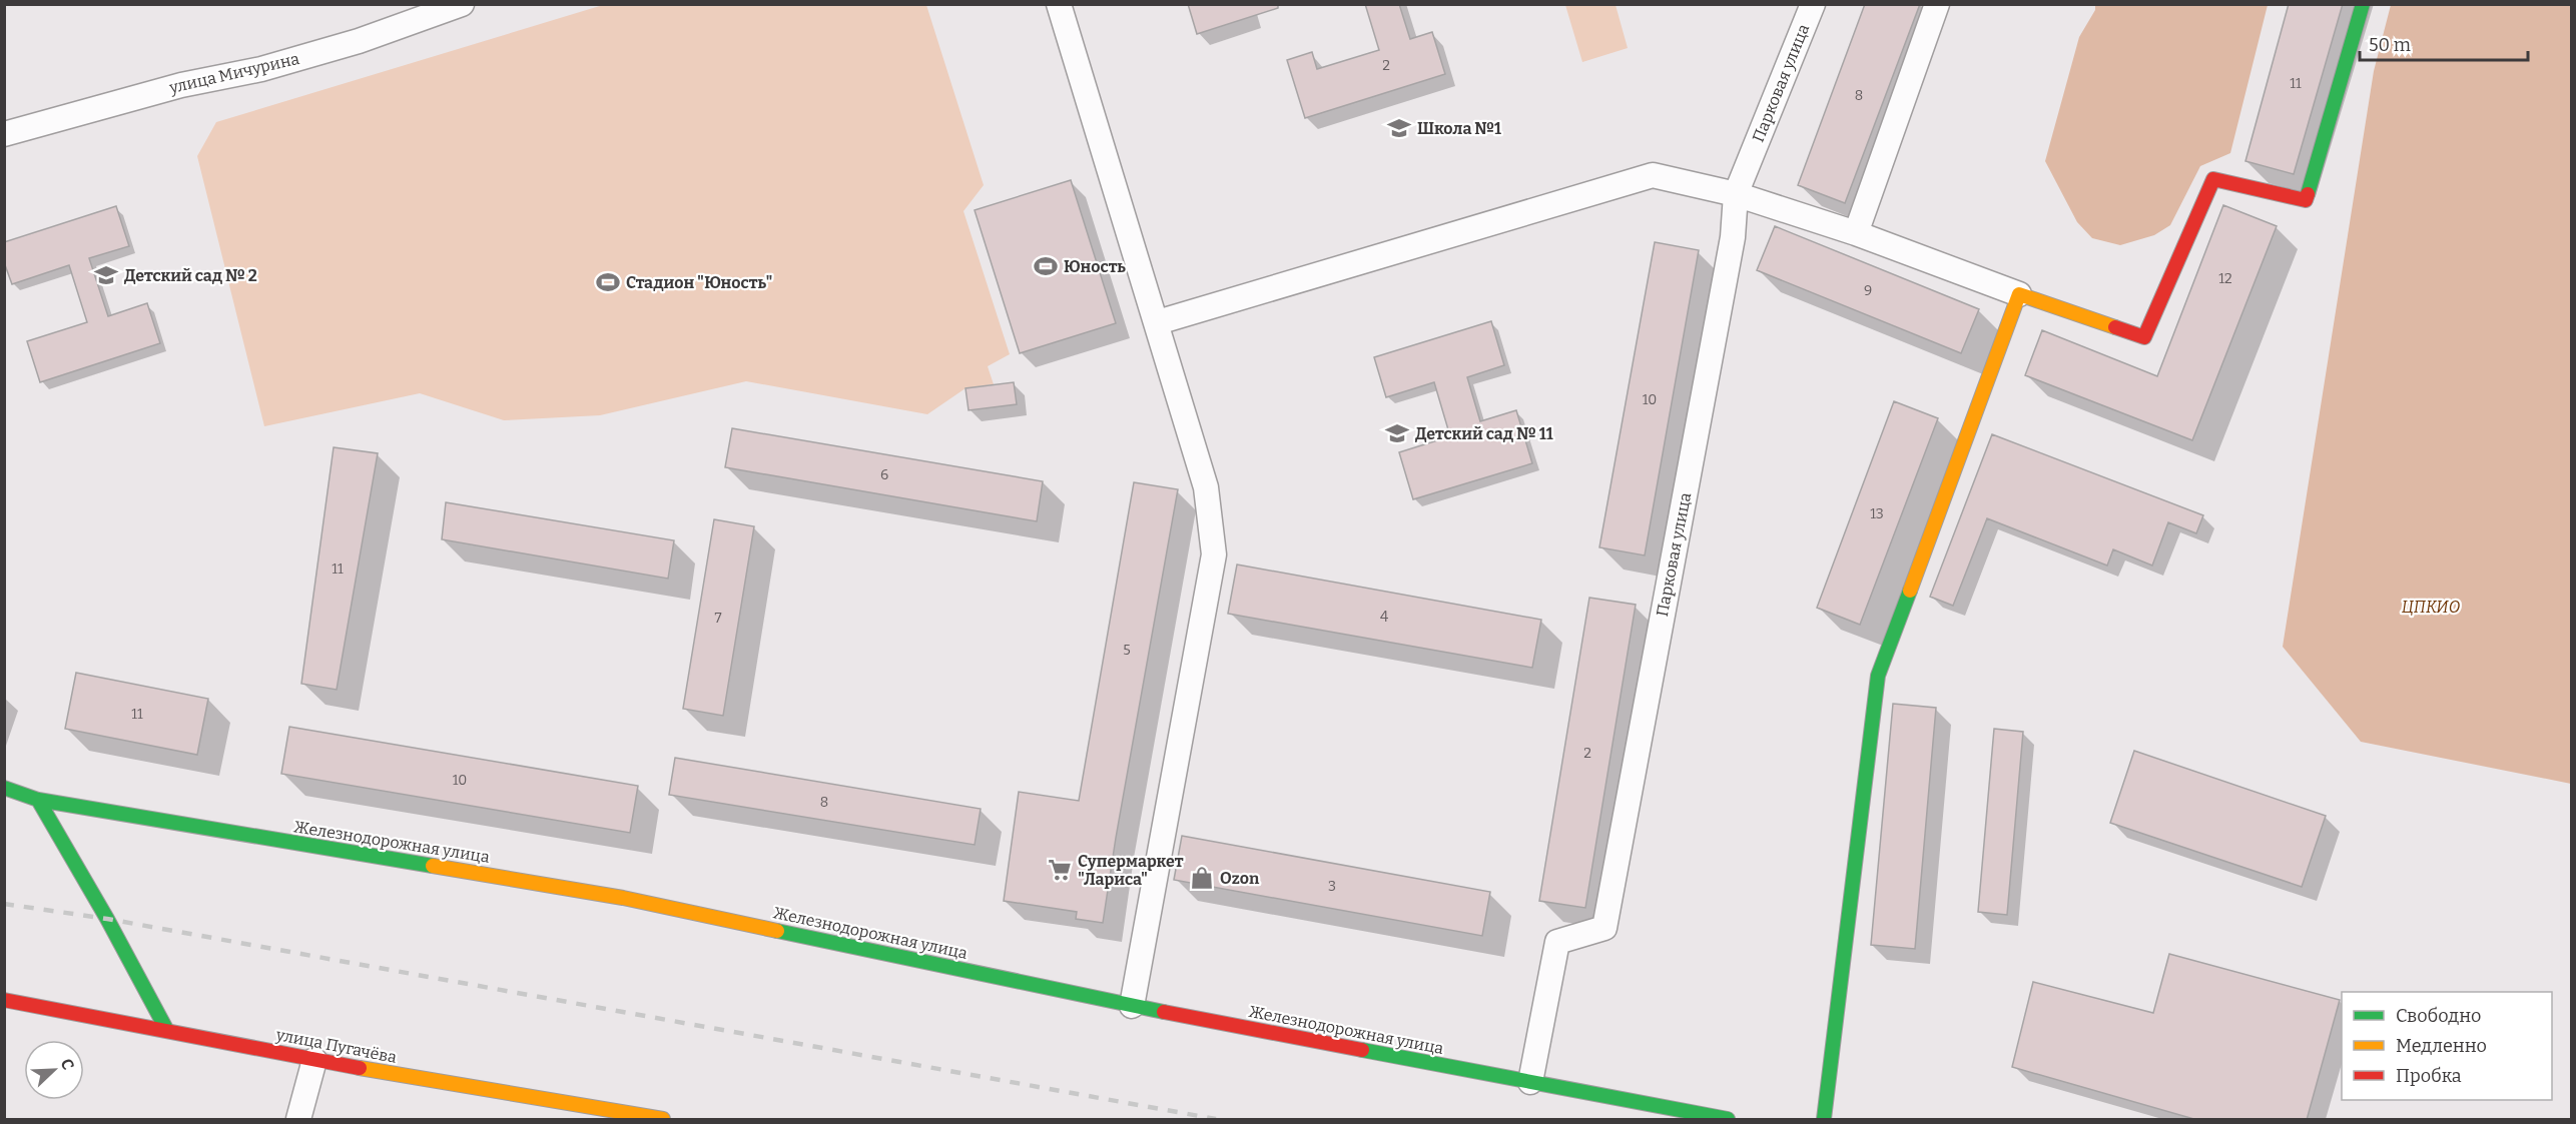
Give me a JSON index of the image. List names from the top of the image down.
{
  "streets": {
    "street": [
      "улица Мичурина",
      "Парковая улица",
      "Железнодорожная улица",
      "улица Пугачёва"
    ]
  },
  "crossings": [
    ["Парковая улица", "Железнодорожная улица"]
  ],
  "parks": ["ЦПКИО"],
  "places": {
    "school or university": ["Школа №1", "Детский сад № 2", "Детский сад № 11"],
    "sports": ["Юность", "Стадион \"Юность\""],
    "supermarket": ["Супермаркет \"Лариса\""],
    "shop": ["Ozon"]
  },
  "house_numbers": [
    "2",
    "11",
    "8",
    "12",
    "9",
    "10",
    "6",
    "13",
    "11",
    "4",
    "7",
    "5",
    "11",
    "2",
    "10",
    "8",
    "3"
  ],
  "legend": ["Свободно", "Медленно", "Пробка"],
  "scale_bar": "50 m",
  "north": "top right"
}
